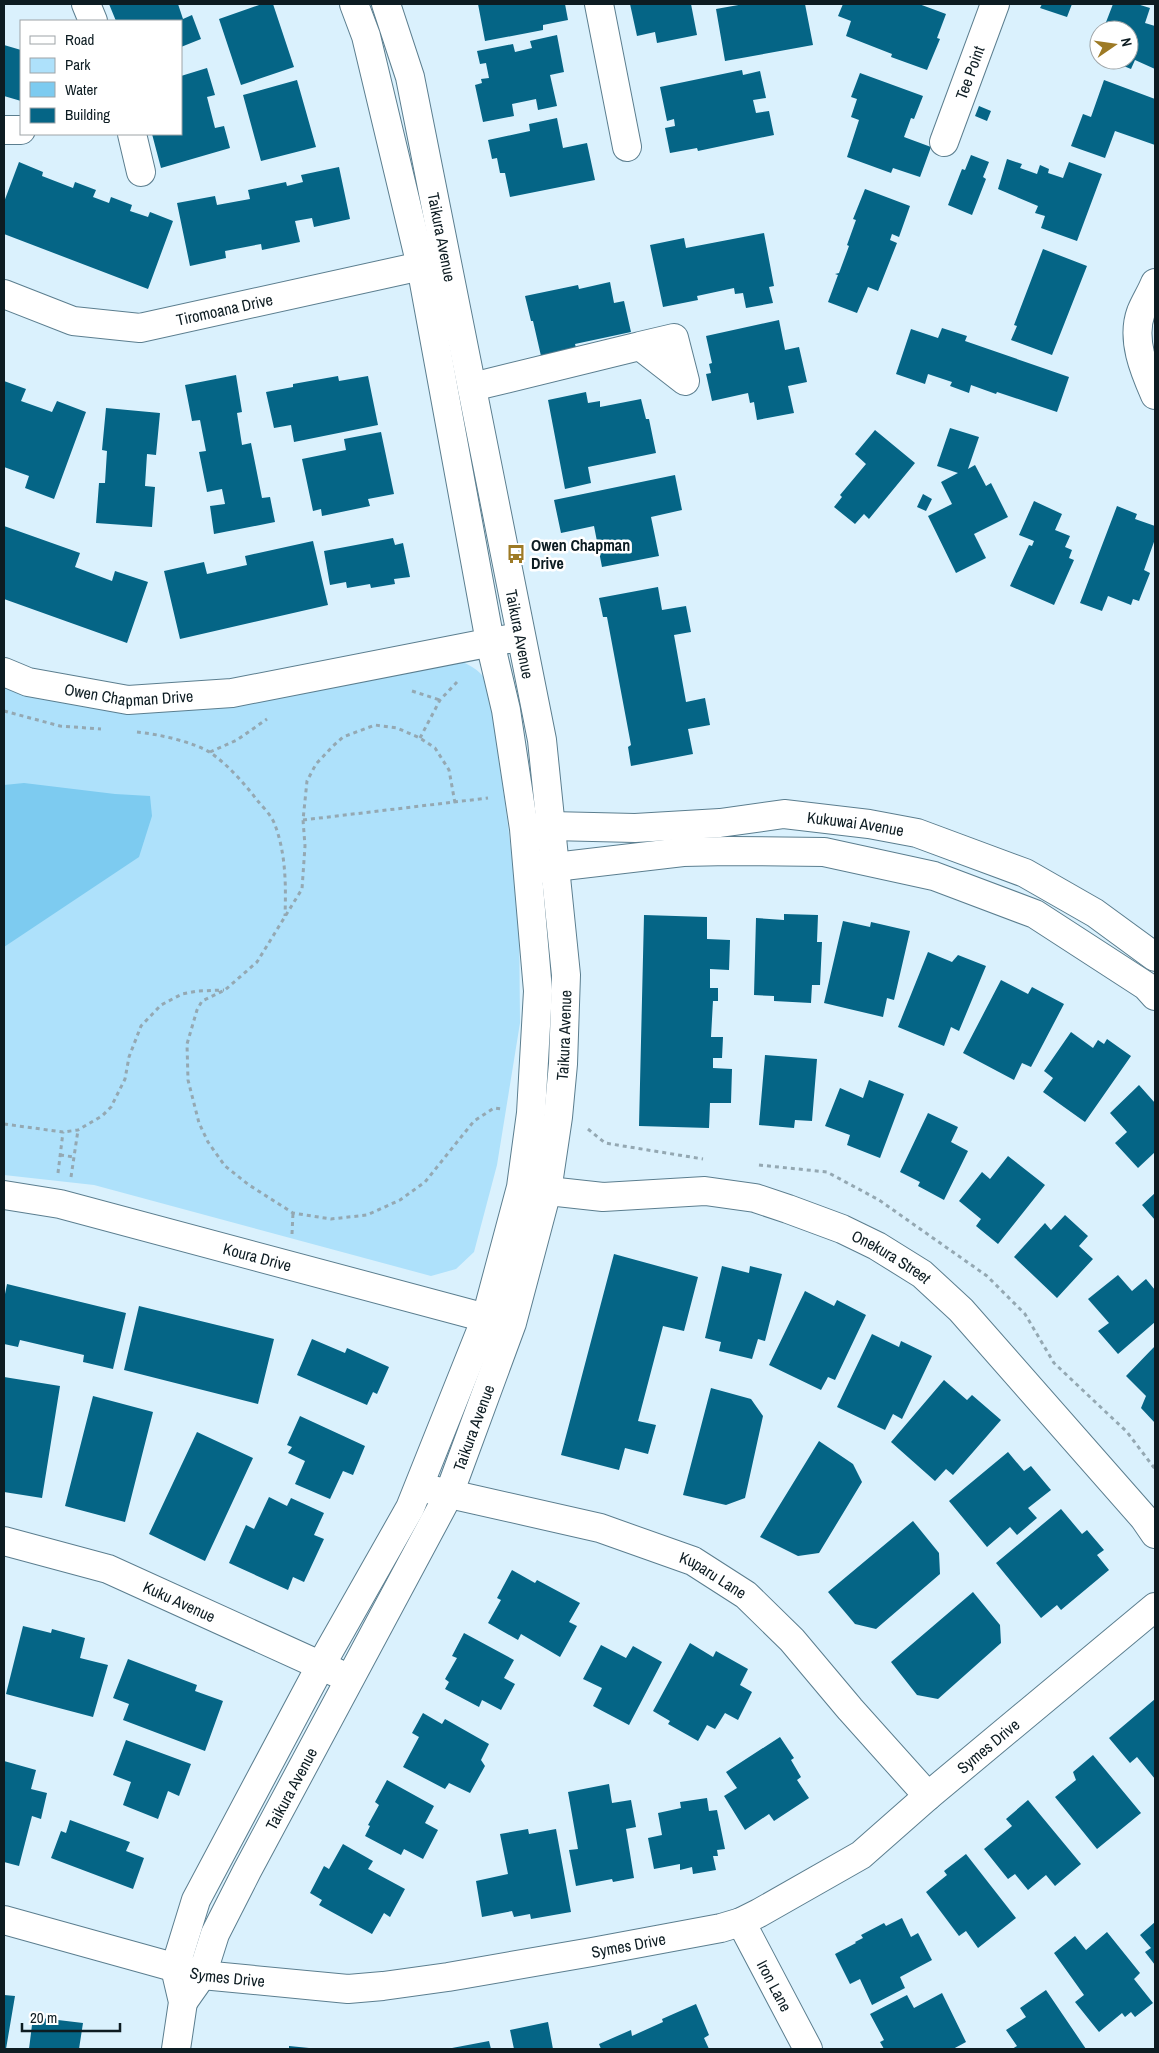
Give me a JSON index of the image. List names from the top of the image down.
{
  "streets": {
    "street": [
      "Tee Point",
      "Taikura Avenue",
      "Tiromoana Drive",
      "Owen Chapman Drive",
      "Kukuwai Avenue",
      "Koura Drive",
      "Onekura Street",
      "Kuparu Lane",
      "Kuku Avenue",
      "Symes Drive",
      "Iron Lane"
    ]
  },
  "crossings": [
    ["Taikura Avenue", "Tiromoana Drive"],
    ["Taikura Avenue", "Owen Chapman Drive"],
    ["Taikura Avenue", "Kukuwai Avenue"],
    ["Taikura Avenue", "Koura Drive"],
    ["Taikura Avenue", "Onekura Street"],
    ["Taikura Avenue", "Kuparu Lane"],
    ["Taikura Avenue", "Kuku Avenue"],
    ["Taikura Avenue", "Symes Drive"],
    ["Kuparu Lane", "Symes Drive"],
    ["Symes Drive", "Iron Lane"]
  ],
  "places": {
    "bus stop": ["Owen Chapman Drive"]
  },
  "legend": [
    "Road",
    "Park",
    "Water",
    "Building"
  ],
  "scale_bar": "20 m",
  "north": "right"
}
